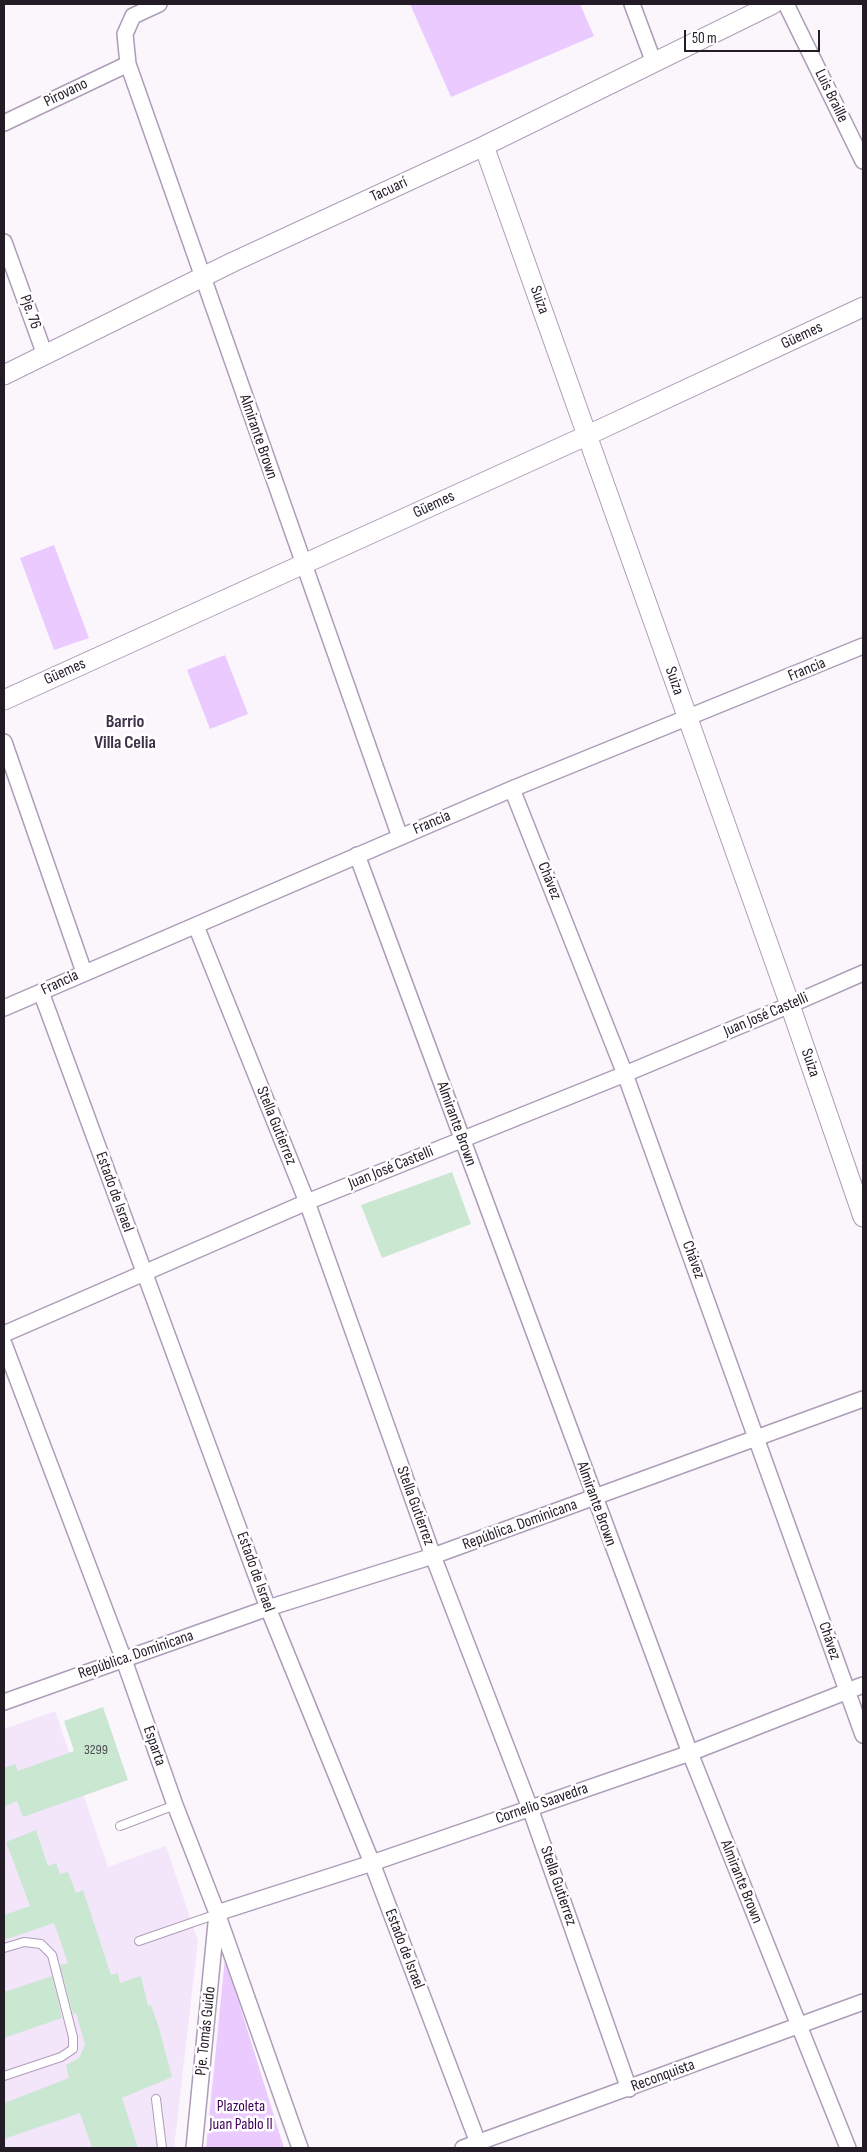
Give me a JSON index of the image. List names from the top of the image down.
{
  "streets": {
    "street": [
      "Pirovano",
      "Luis Braille",
      "Tacuarí",
      "Suiza",
      "Pje. 76",
      "Güemes",
      "Almirante Brown",
      "Francia",
      "Chávez",
      "Juan José Castelli",
      "Stella Gutierrez",
      "Estado de Israel",
      "República. Dominicana",
      "Esparta",
      "Cornelio Saavedra",
      "Pje. Tomás Guido",
      "Reconquista"
    ]
  },
  "crossings": [
    ["Pirovano", "Almirante Brown"],
    ["Tacuarí", "Suiza"],
    ["Tacuarí", "Pje. 76"],
    ["Tacuarí", "Almirante Brown"],
    ["Suiza", "Güemes"],
    ["Suiza", "Francia"],
    ["Suiza", "Juan José Castelli"],
    ["Güemes", "Almirante Brown"],
    ["Almirante Brown", "Francia"],
    ["Almirante Brown", "Juan José Castelli"],
    ["Almirante Brown", "República. Dominicana"],
    ["Almirante Brown", "Cornelio Saavedra"],
    ["Almirante Brown", "Reconquista"],
    ["Francia", "Chávez"],
    ["Francia", "Stella Gutierrez"],
    ["Francia", "Estado de Israel"],
    ["Chávez", "Juan José Castelli"],
    ["Chávez", "República. Dominicana"],
    ["Chávez", "Cornelio Saavedra"],
    ["Juan José Castelli", "Stella Gutierrez"],
    ["Juan José Castelli", "Estado de Israel"],
    ["Stella Gutierrez", "República. Dominicana"],
    ["Stella Gutierrez", "Cornelio Saavedra"],
    ["Stella Gutierrez", "Reconquista"],
    ["Estado de Israel", "República. Dominicana"],
    ["Estado de Israel", "Cornelio Saavedra"],
    ["Estado de Israel", "Reconquista"],
    ["República. Dominicana", "Esparta"],
    ["Esparta", "Cornelio Saavedra"],
    ["Esparta", "Pje. Tomás Guido"],
    ["Cornelio Saavedra", "Pje. Tomás Guido"]
  ],
  "districts": ["Barrio Villa Celia"],
  "parks": ["Plazoleta Juan Pablo II"],
  "house_numbers": ["3299"],
  "scale_bar": "50 m"
}
